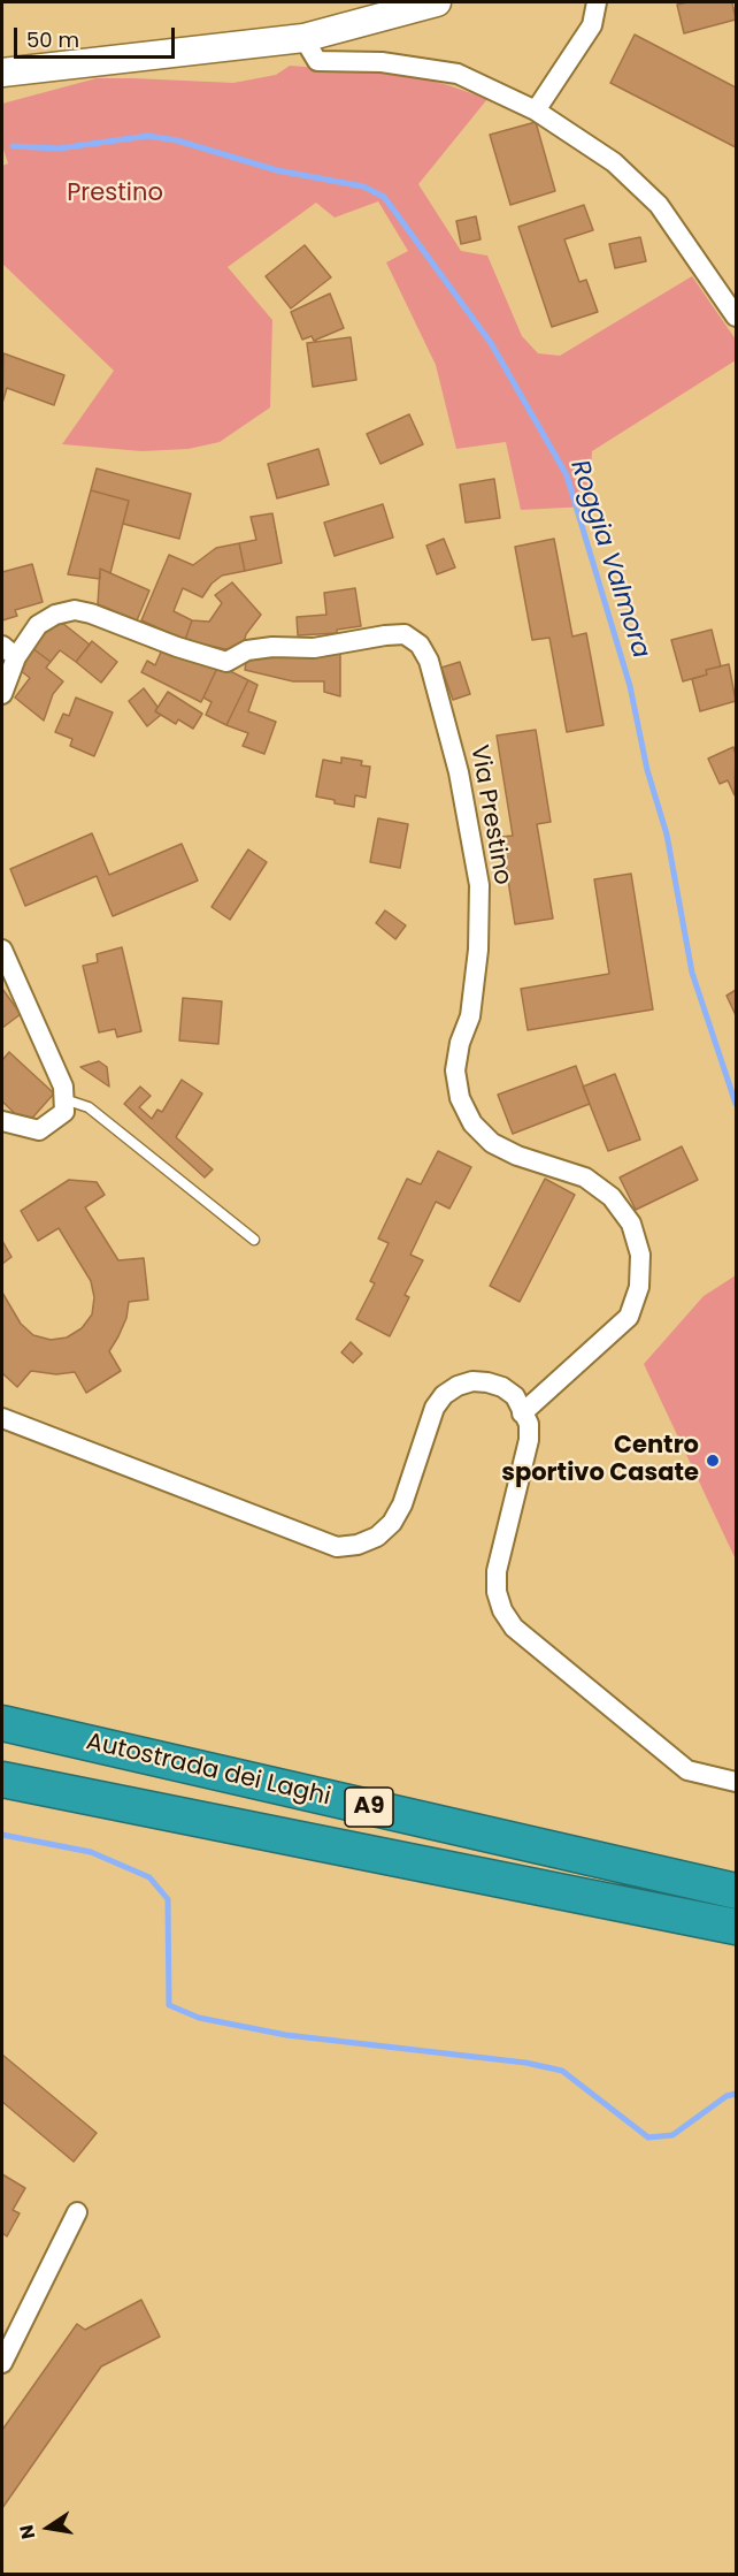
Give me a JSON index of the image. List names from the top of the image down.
{
  "streets": {
    "highway": ["Autostrada dei Laghi", "A9"],
    "street": ["Via Prestino"]
  },
  "water": ["Roggia Valmora"],
  "parks": ["Prestino"],
  "places": ["Centro sportivo Casate"],
  "scale_bar": "50 m",
  "north": "left"
}
